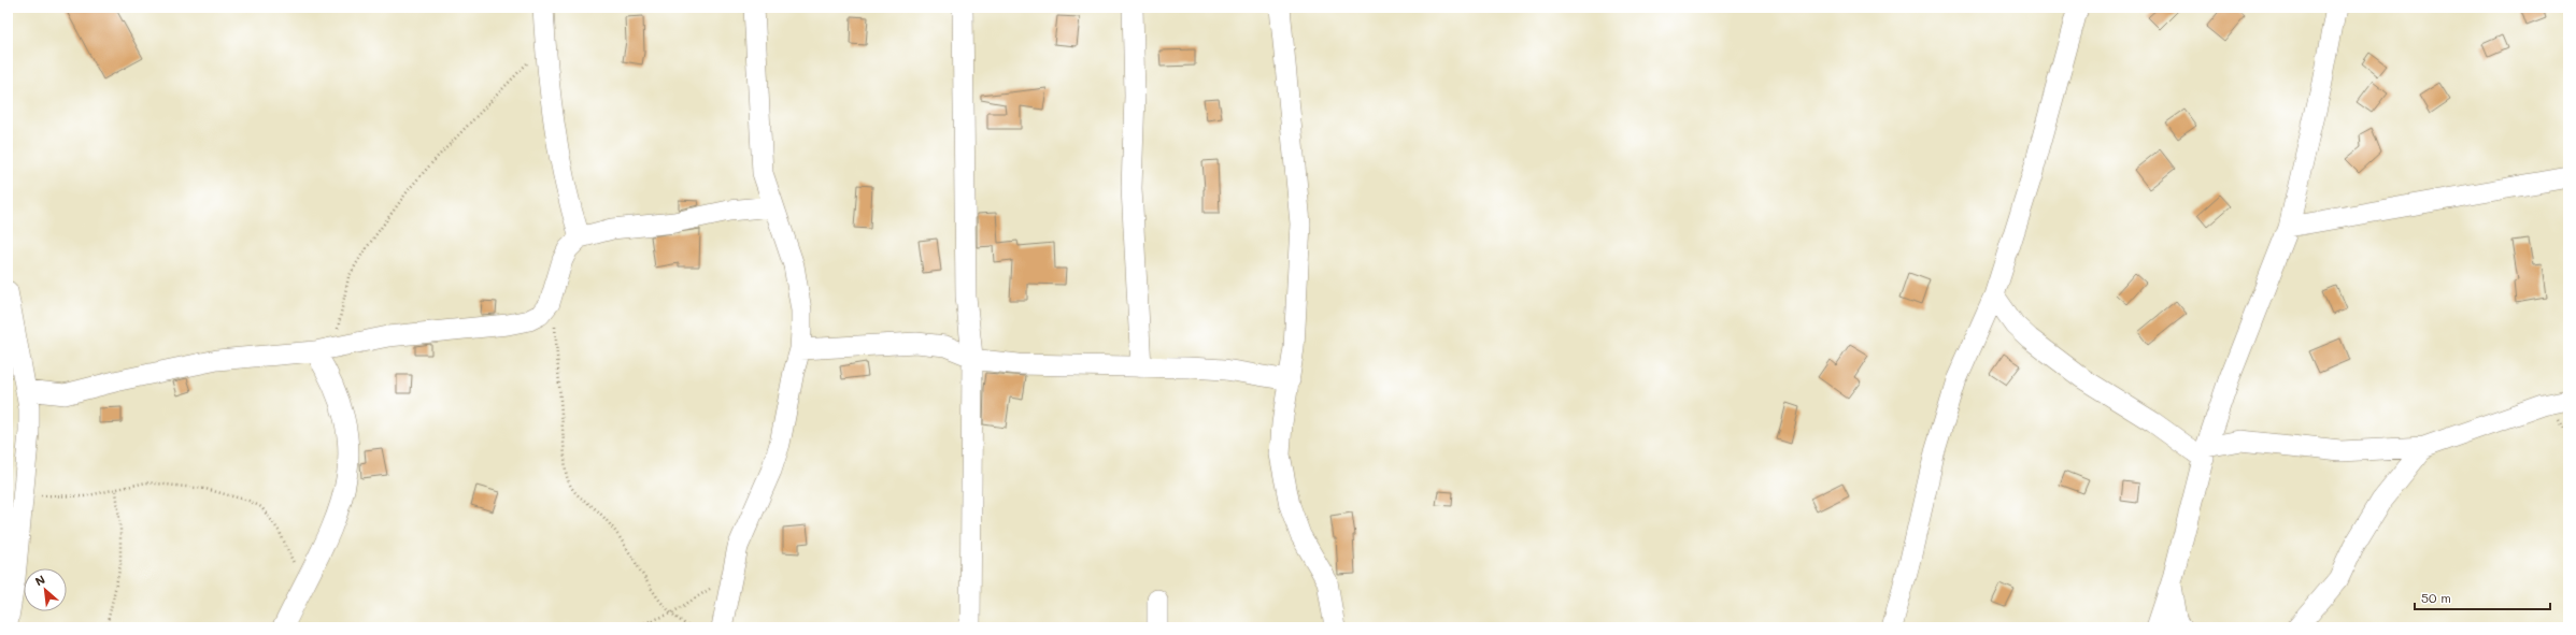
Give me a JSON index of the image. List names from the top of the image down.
{
  "scale_bar": "50 m",
  "north": "top left"
}
